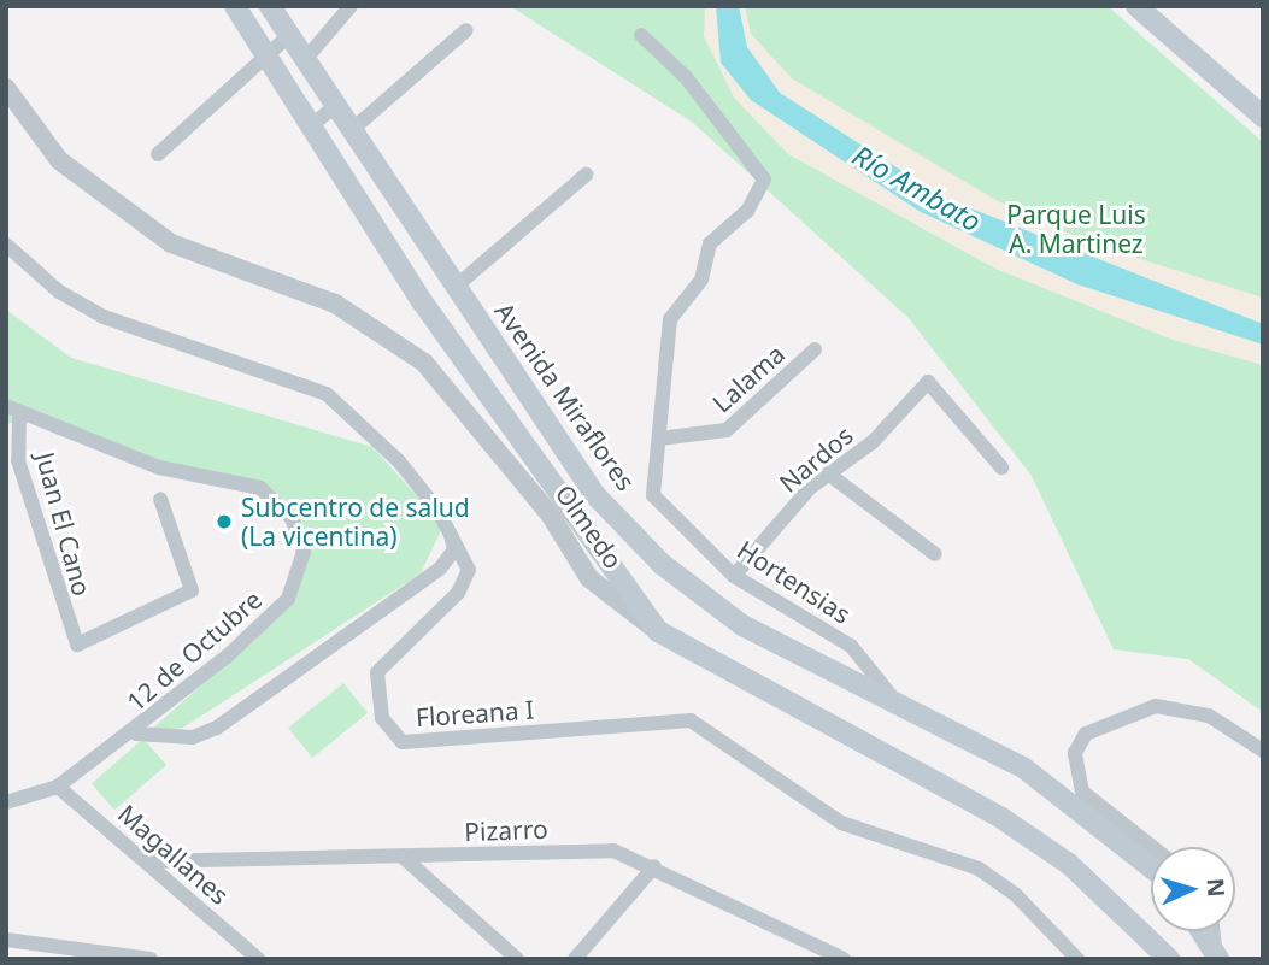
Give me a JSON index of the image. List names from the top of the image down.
{
  "streets": {
    "main road": ["Avenida Miraflores", "Olmedo"],
    "street": [
      "Lalama",
      "Nardos",
      "Juan El Cano",
      "Hortensias",
      "12 de Octubre",
      "Floreana I",
      "Pizarro",
      "Magallanes"
    ]
  },
  "crossings": [
    ["Lalama", "Hortensias"],
    ["Avenida Miraflores", "Hortensias"],
    ["Nardos", "Hortensias"],
    ["Juan El Cano", "12 de Octubre"],
    ["Pizarro", "Magallanes"]
  ],
  "water": ["Río Ambato"],
  "parks": ["Parque Luis A. Martinez"],
  "places": ["Subcentro de salud (La vicentina)"],
  "north": "right"
}
